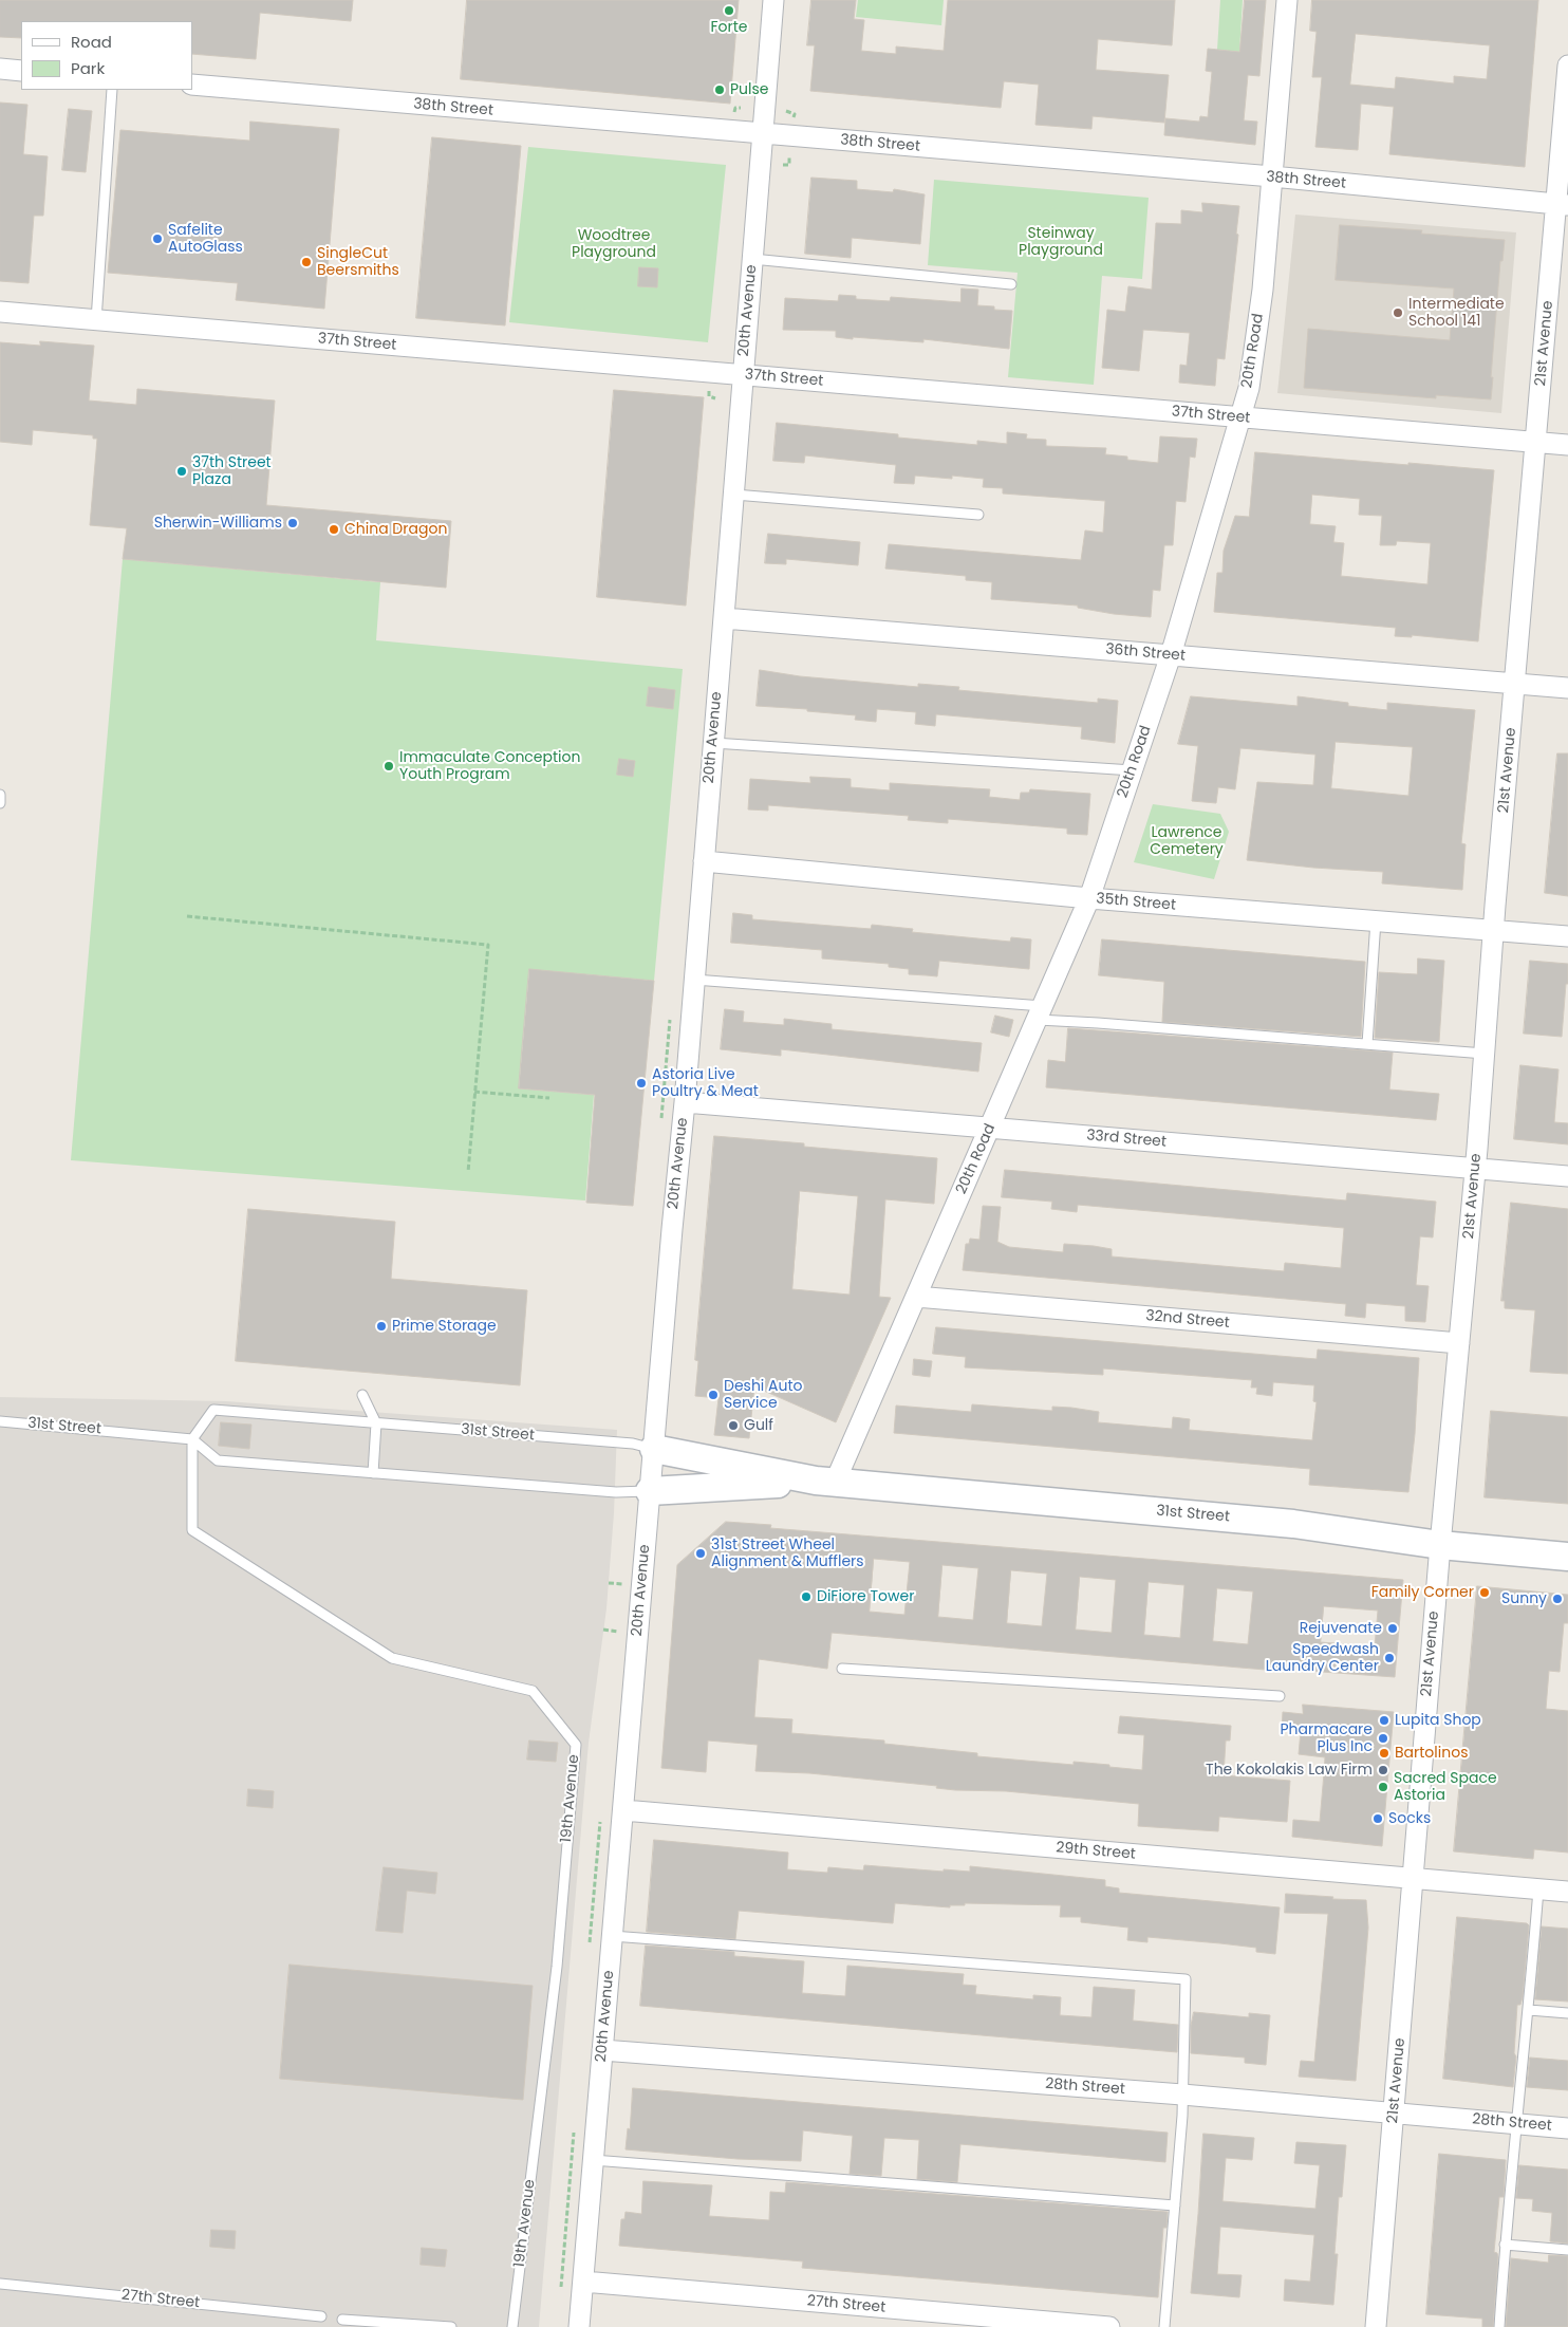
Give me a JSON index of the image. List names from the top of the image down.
{
  "streets": {
    "street": [
      "38th Street",
      "20th Avenue",
      "37th Street",
      "21st Avenue",
      "20th Road",
      "36th Street",
      "35th Street",
      "33rd Street",
      "32nd Street",
      "31st Street",
      "29th Street",
      "28th Street",
      "27th Street"
    ],
    "lane": ["19th Avenue"]
  },
  "crossings": [
    ["38th Street", "20th Avenue"],
    ["38th Street", "21st Avenue"],
    ["38th Street", "20th Road"],
    ["20th Avenue", "37th Street"],
    ["20th Avenue", "36th Street"],
    ["20th Avenue", "35th Street"],
    ["20th Avenue", "33rd Street"],
    ["20th Avenue", "31st Street"],
    ["20th Avenue", "29th Street"],
    ["20th Avenue", "28th Street"],
    ["20th Avenue", "27th Street"],
    ["37th Street", "21st Avenue"],
    ["37th Street", "20th Road"],
    ["21st Avenue", "36th Street"],
    ["21st Avenue", "35th Street"],
    ["21st Avenue", "33rd Street"],
    ["21st Avenue", "32nd Street"],
    ["21st Avenue", "31st Street"],
    ["21st Avenue", "29th Street"],
    ["21st Avenue", "28th Street"],
    ["20th Road", "36th Street"],
    ["20th Road", "35th Street"],
    ["20th Road", "33rd Street"],
    ["20th Road", "32nd Street"],
    ["20th Road", "31st Street"],
    ["31st Street", "19th Avenue"]
  ],
  "parks": ["Steinway Playground", "Woodtree Playground", "Lawrence Cemetery"],
  "places": [
    "Forte",
    "Pulse",
    "Safelite AutoGlass",
    "SingleCut Beersmiths",
    "Intermediate School 141",
    "37th Street Plaza",
    "Sherwin-Williams",
    "China Dragon",
    "Immaculate Conception Youth Program",
    "Astoria Live Poultry & Meat",
    "Prime Storage",
    "Deshi Auto Service",
    "Gulf",
    "31st Street Wheel Alignment & Mufflers",
    "Family Corner",
    "DiFiore Tower",
    "Sunny",
    "Rejuvenate",
    "Speedwash Laundry Center",
    "Lupita Shop",
    "Pharmacare Plus Inc",
    "Bartolinos",
    "The Kokolakis Law Firm",
    "Sacred Space Astoria",
    "Socks"
  ],
  "legend": ["Road", "Park"]
}
